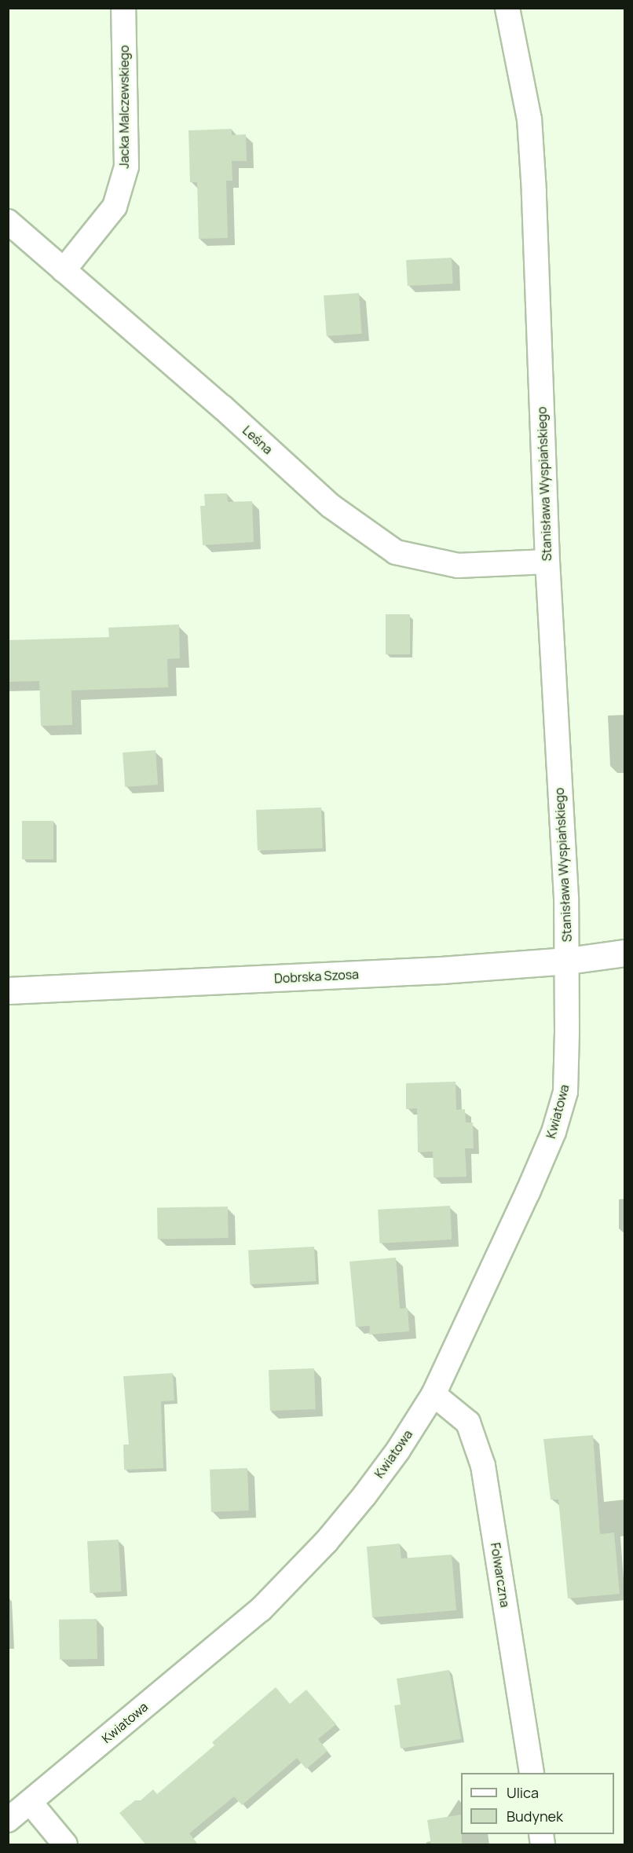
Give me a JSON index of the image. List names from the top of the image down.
{
  "streets": {
    "main road": ["Dobrska Szosa"],
    "street": [
      "Jacka Malczewskiego",
      "Leśna",
      "Stanisława Wyspiańskiego",
      "Kwiatowa",
      "Folwarczna"
    ]
  },
  "crossings": [
    ["Jacka Malczewskiego", "Leśna"],
    ["Leśna", "Stanisława Wyspiańskiego"],
    ["Stanisława Wyspiańskiego", "Dobrska Szosa"],
    ["Stanisława Wyspiańskiego", "Kwiatowa"],
    ["Dobrska Szosa", "Kwiatowa"],
    ["Kwiatowa", "Folwarczna"]
  ],
  "legend": ["Ulica", "Budynek"]
}
